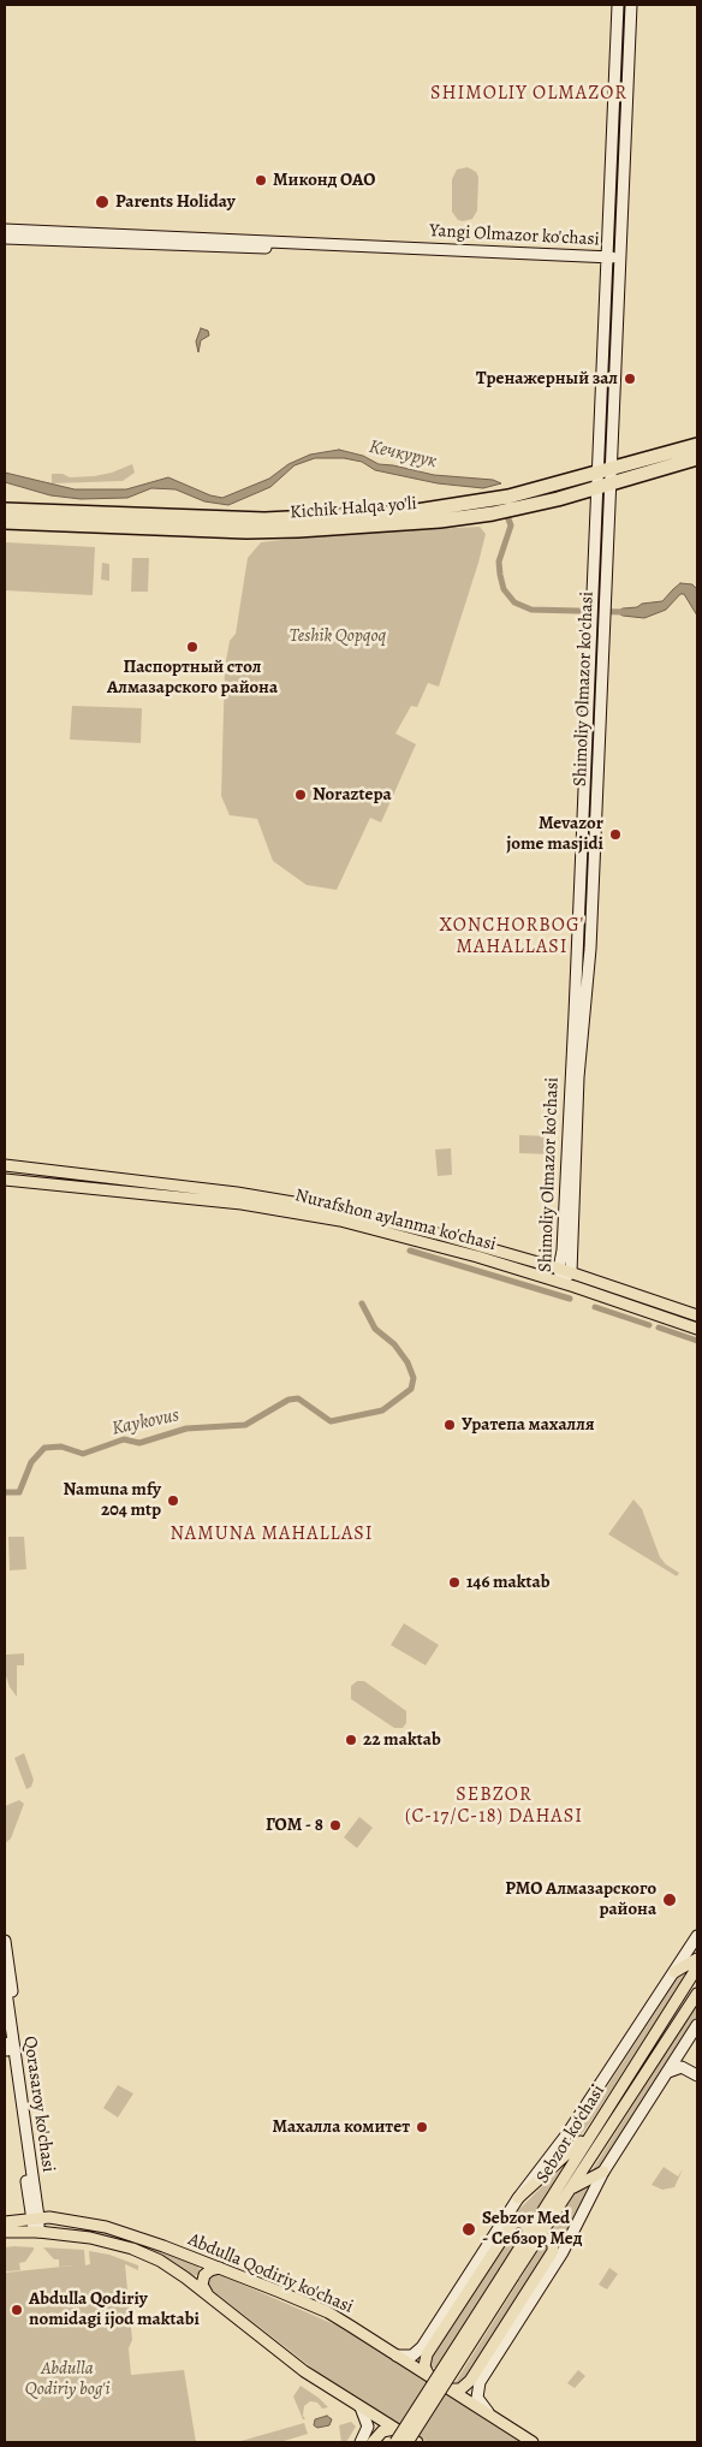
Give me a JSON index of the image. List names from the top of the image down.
{
  "streets": {
    "highway": ["Kichik Halqa yo'li"],
    "main road": [
      "Yangi Olmazor ko'chasi",
      "Shimoliy Olmazor ko'chasi",
      "Nurafshon aylanma ko'chasi",
      "Qorasaroy ko'chasi",
      "Sebzor ko‘chasi",
      "Abdulla Qodiriy ko'chasi"
    ]
  },
  "crossings": [
    ["Yangi Olmazor ko'chasi", "Shimoliy Olmazor ko'chasi"],
    ["Kichik Halqa yo'li", "Shimoliy Olmazor ko'chasi"],
    ["Shimoliy Olmazor ko'chasi", "Nurafshon aylanma ko'chasi"],
    ["Qorasaroy ko'chasi", "Abdulla Qodiriy ko'chasi"],
    ["Sebzor ko‘chasi", "Abdulla Qodiriy ko'chasi"]
  ],
  "districts": [
    "SHIMOLIY OLMAZOR",
    "XONCHORBOG' MAHALLASI",
    "NAMUNA MAHALLASI",
    "SEBZOR (C-17/C-18) DAHASI"
  ],
  "water": ["Кечкурук", "Kaykovus"],
  "parks": ["Teshik Qopqoq", "Abdulla Qodiriy bog'i"],
  "places": [
    "Миконд ОАО",
    "Parents Holiday",
    "Тренажерный зал",
    "Паспортный стол Алмазарского района",
    "Noraztepa",
    "Mevazor jome masjidi",
    "Уратепа махалля",
    "Namuna mfy 204 mtp",
    "146 maktab",
    "22 maktab",
    "ГОМ - 8",
    "РМО Алмазарского района",
    "Махалла комитет",
    "Sebzor Med - Себзор Мед",
    "Abdulla Qodiriy nomidagi ijod maktabi"
  ]
}
